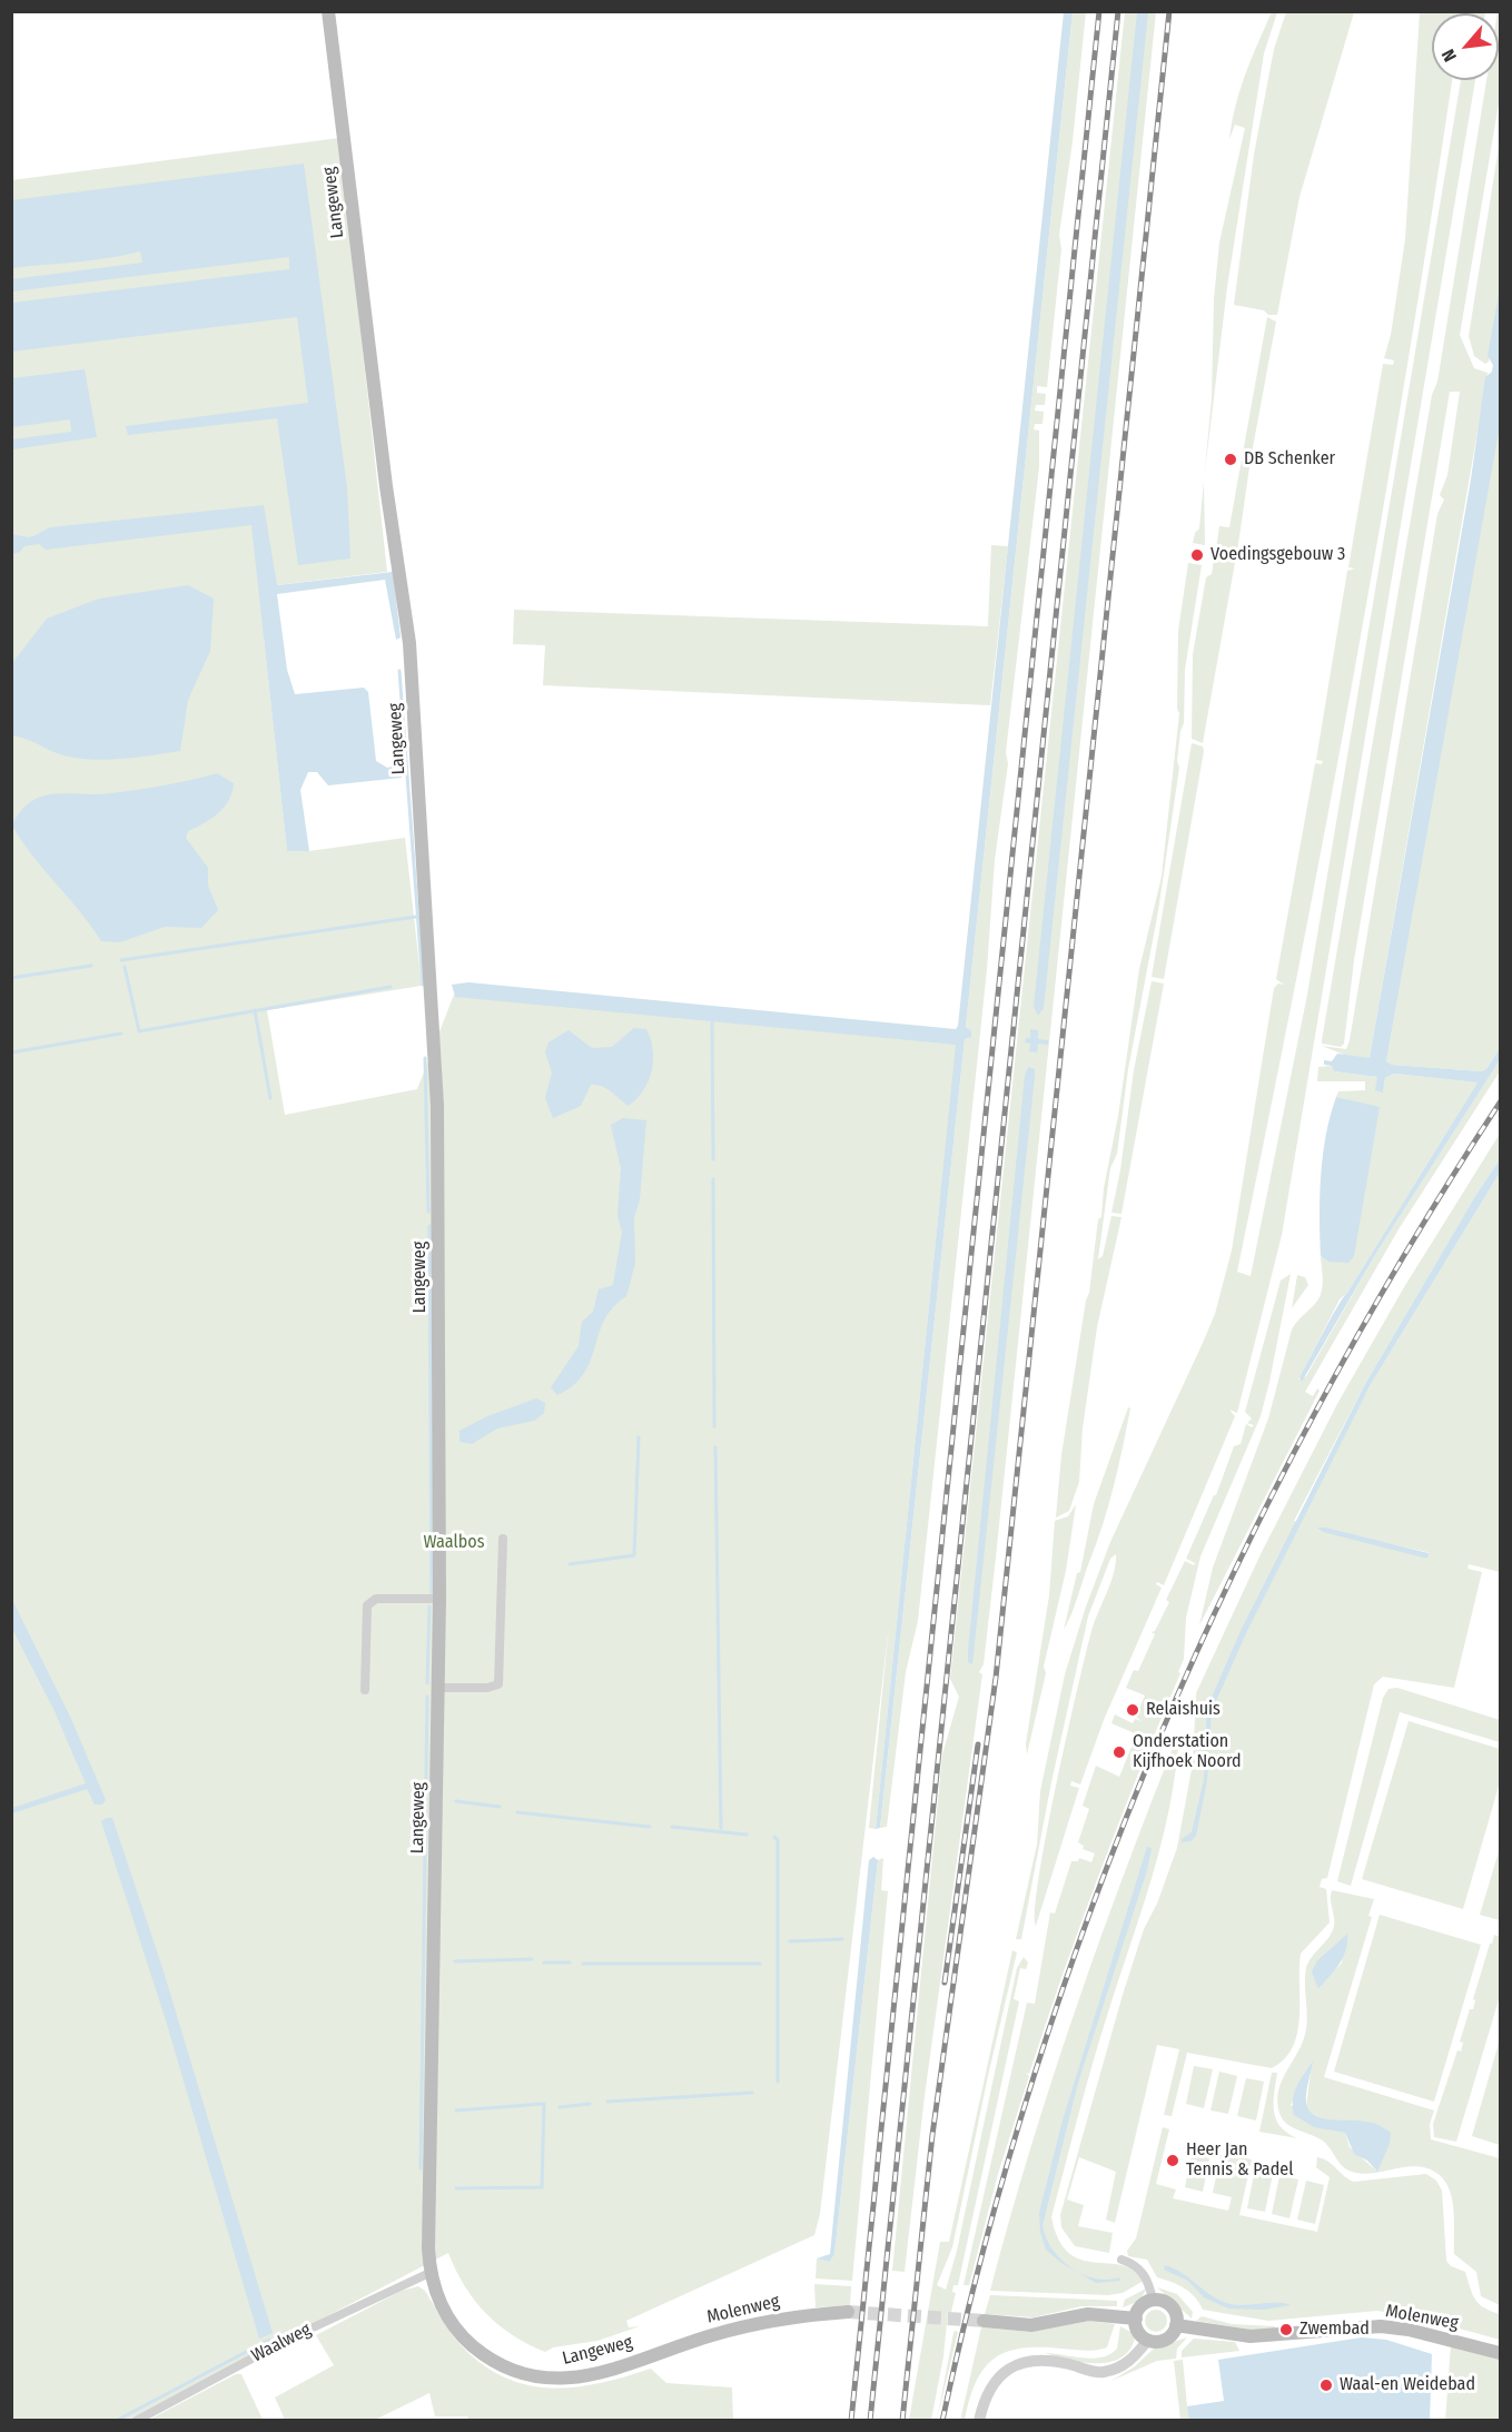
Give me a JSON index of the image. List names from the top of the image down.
{
  "streets": {
    "main road": ["Langeweg", "Molenweg"],
    "street": ["Waalweg"]
  },
  "crossings": [
    ["Langeweg", "Molenweg"],
    ["Langeweg", "Waalweg"]
  ],
  "parks": ["Waalbos"],
  "places": [
    "DB Schenker",
    "Voedingsgebouw 3",
    "Relaishuis",
    "Onderstation Kijfhoek Noord",
    "Heer Jan Tennis & Padel",
    "Zwembad",
    "Waal-en Weidebad"
  ],
  "north": "bottom left"
}
